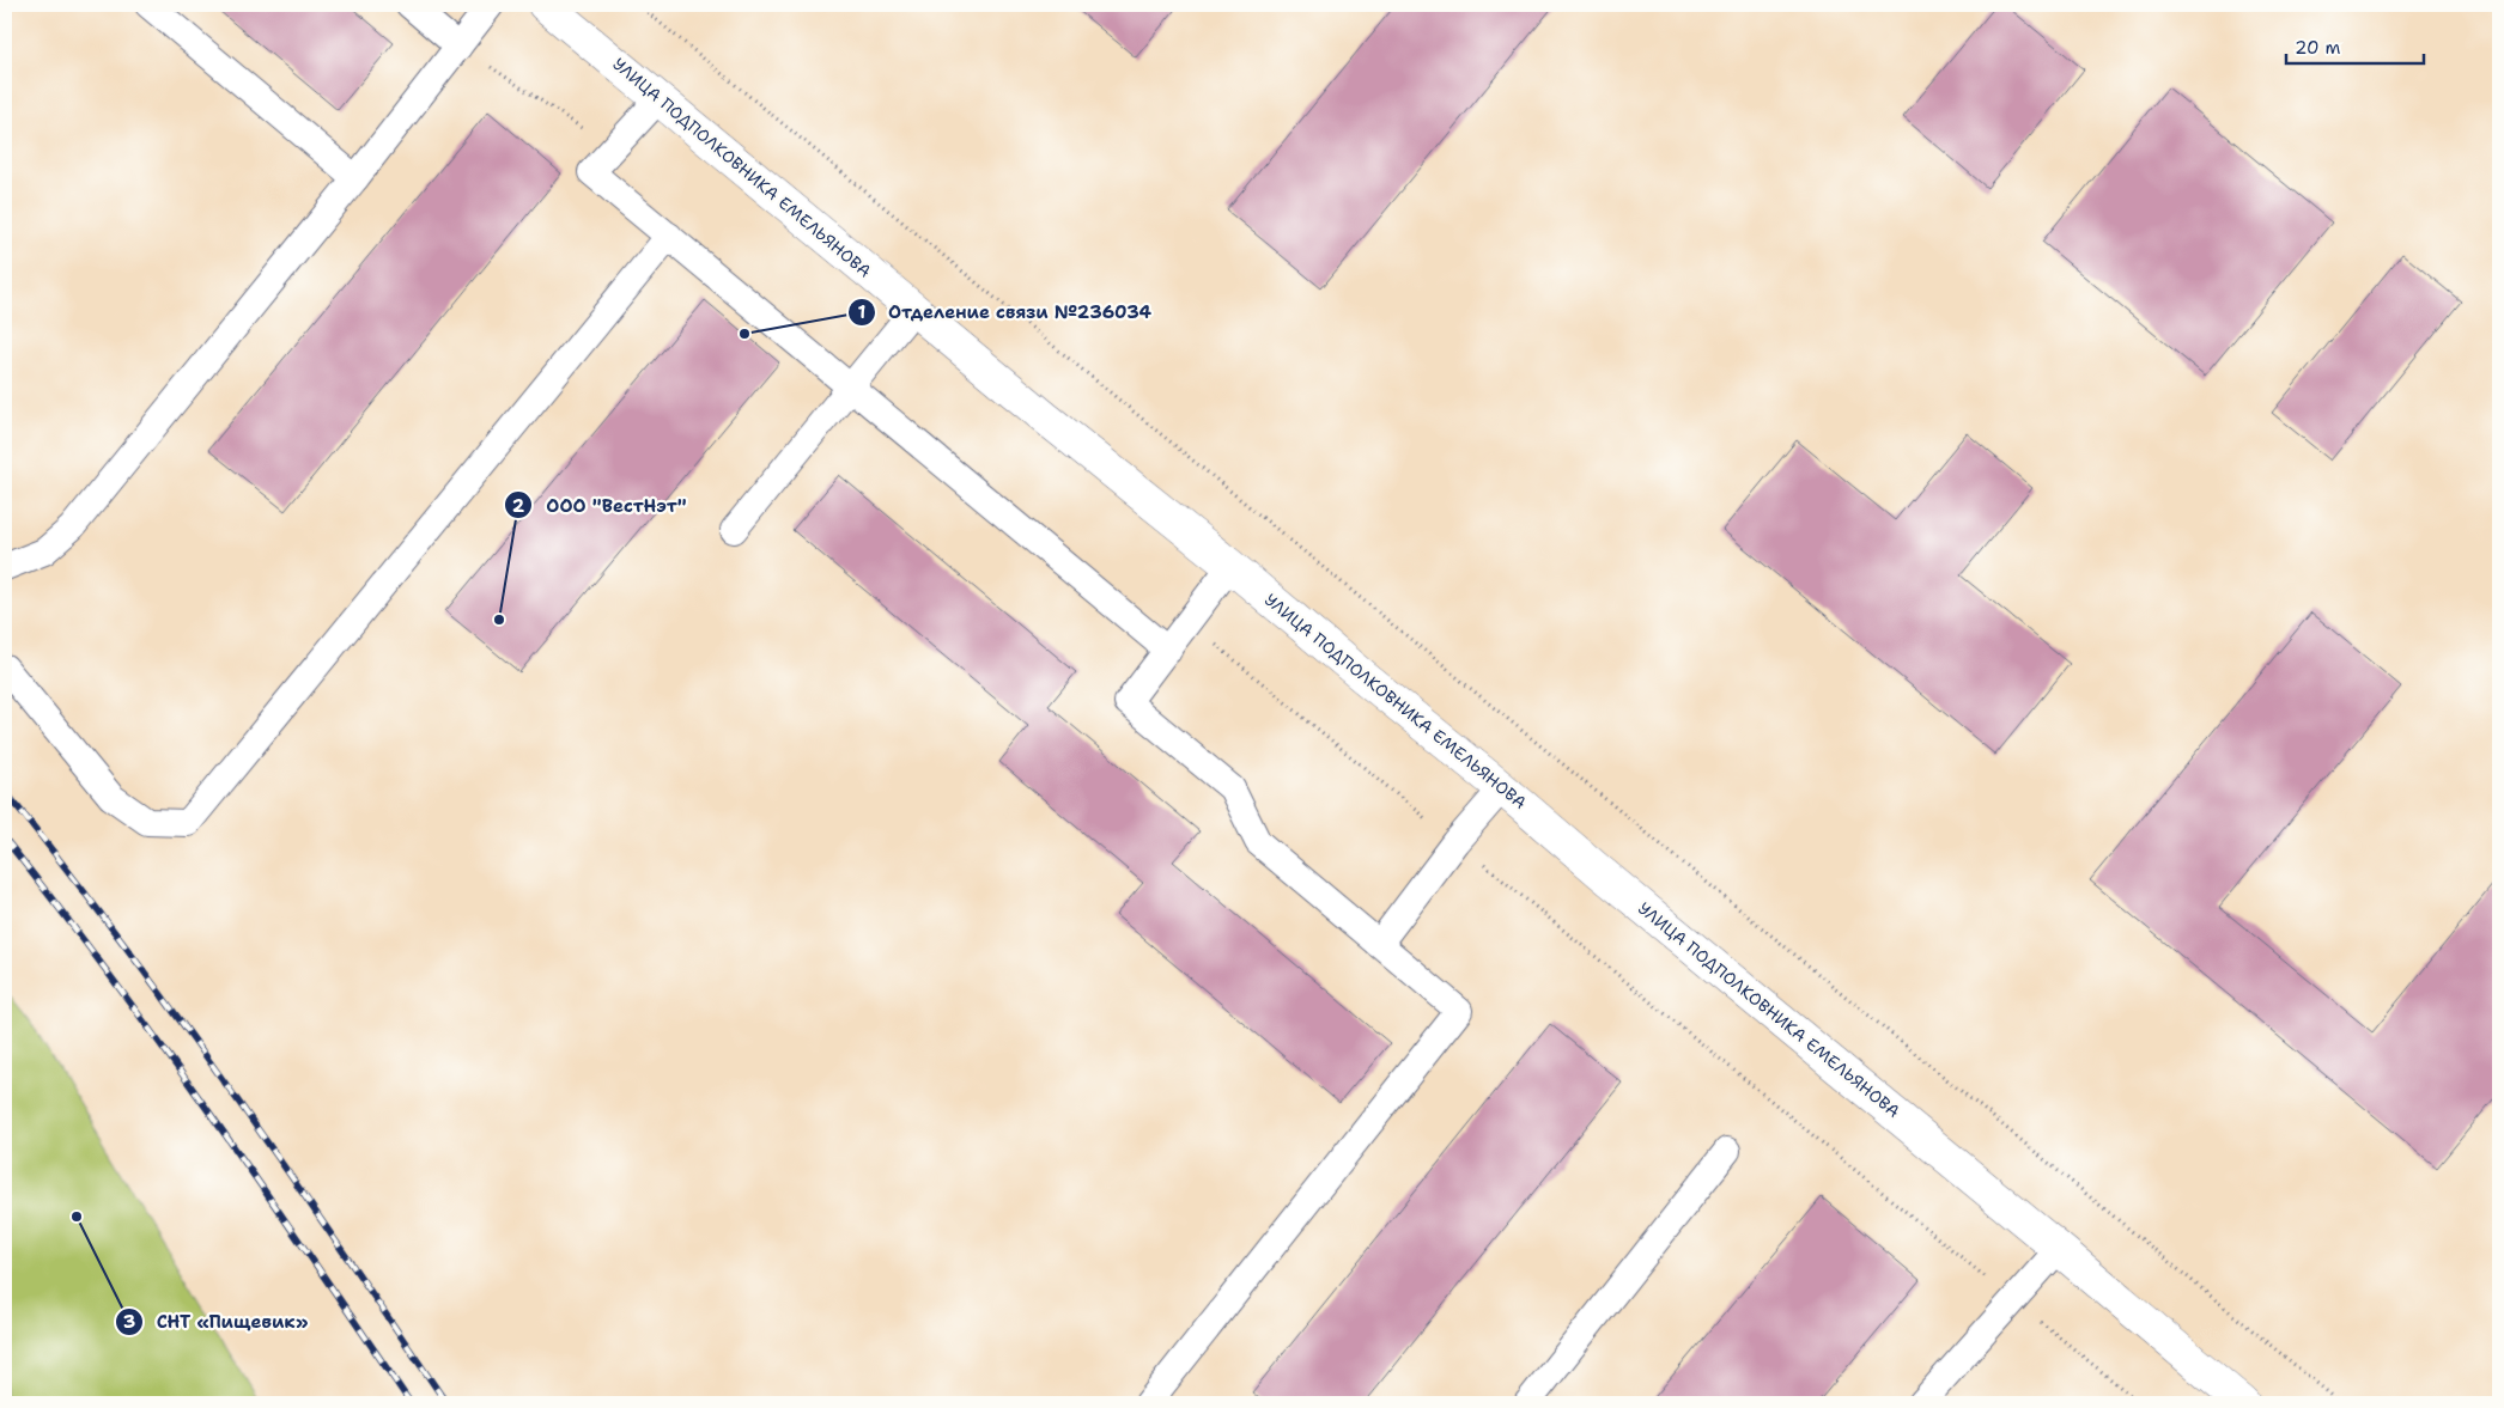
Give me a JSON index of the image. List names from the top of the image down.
{
  "streets": {
    "main road": ["УЛИЦА ПОДПОЛКОВНИКА ЕМЕЛЬЯНОВА"]
  },
  "places": ["Отделение связи №236034", "ООО \"ВестНэт\"", "СНТ «Пищевик»"],
  "scale_bar": "20 m"
}
